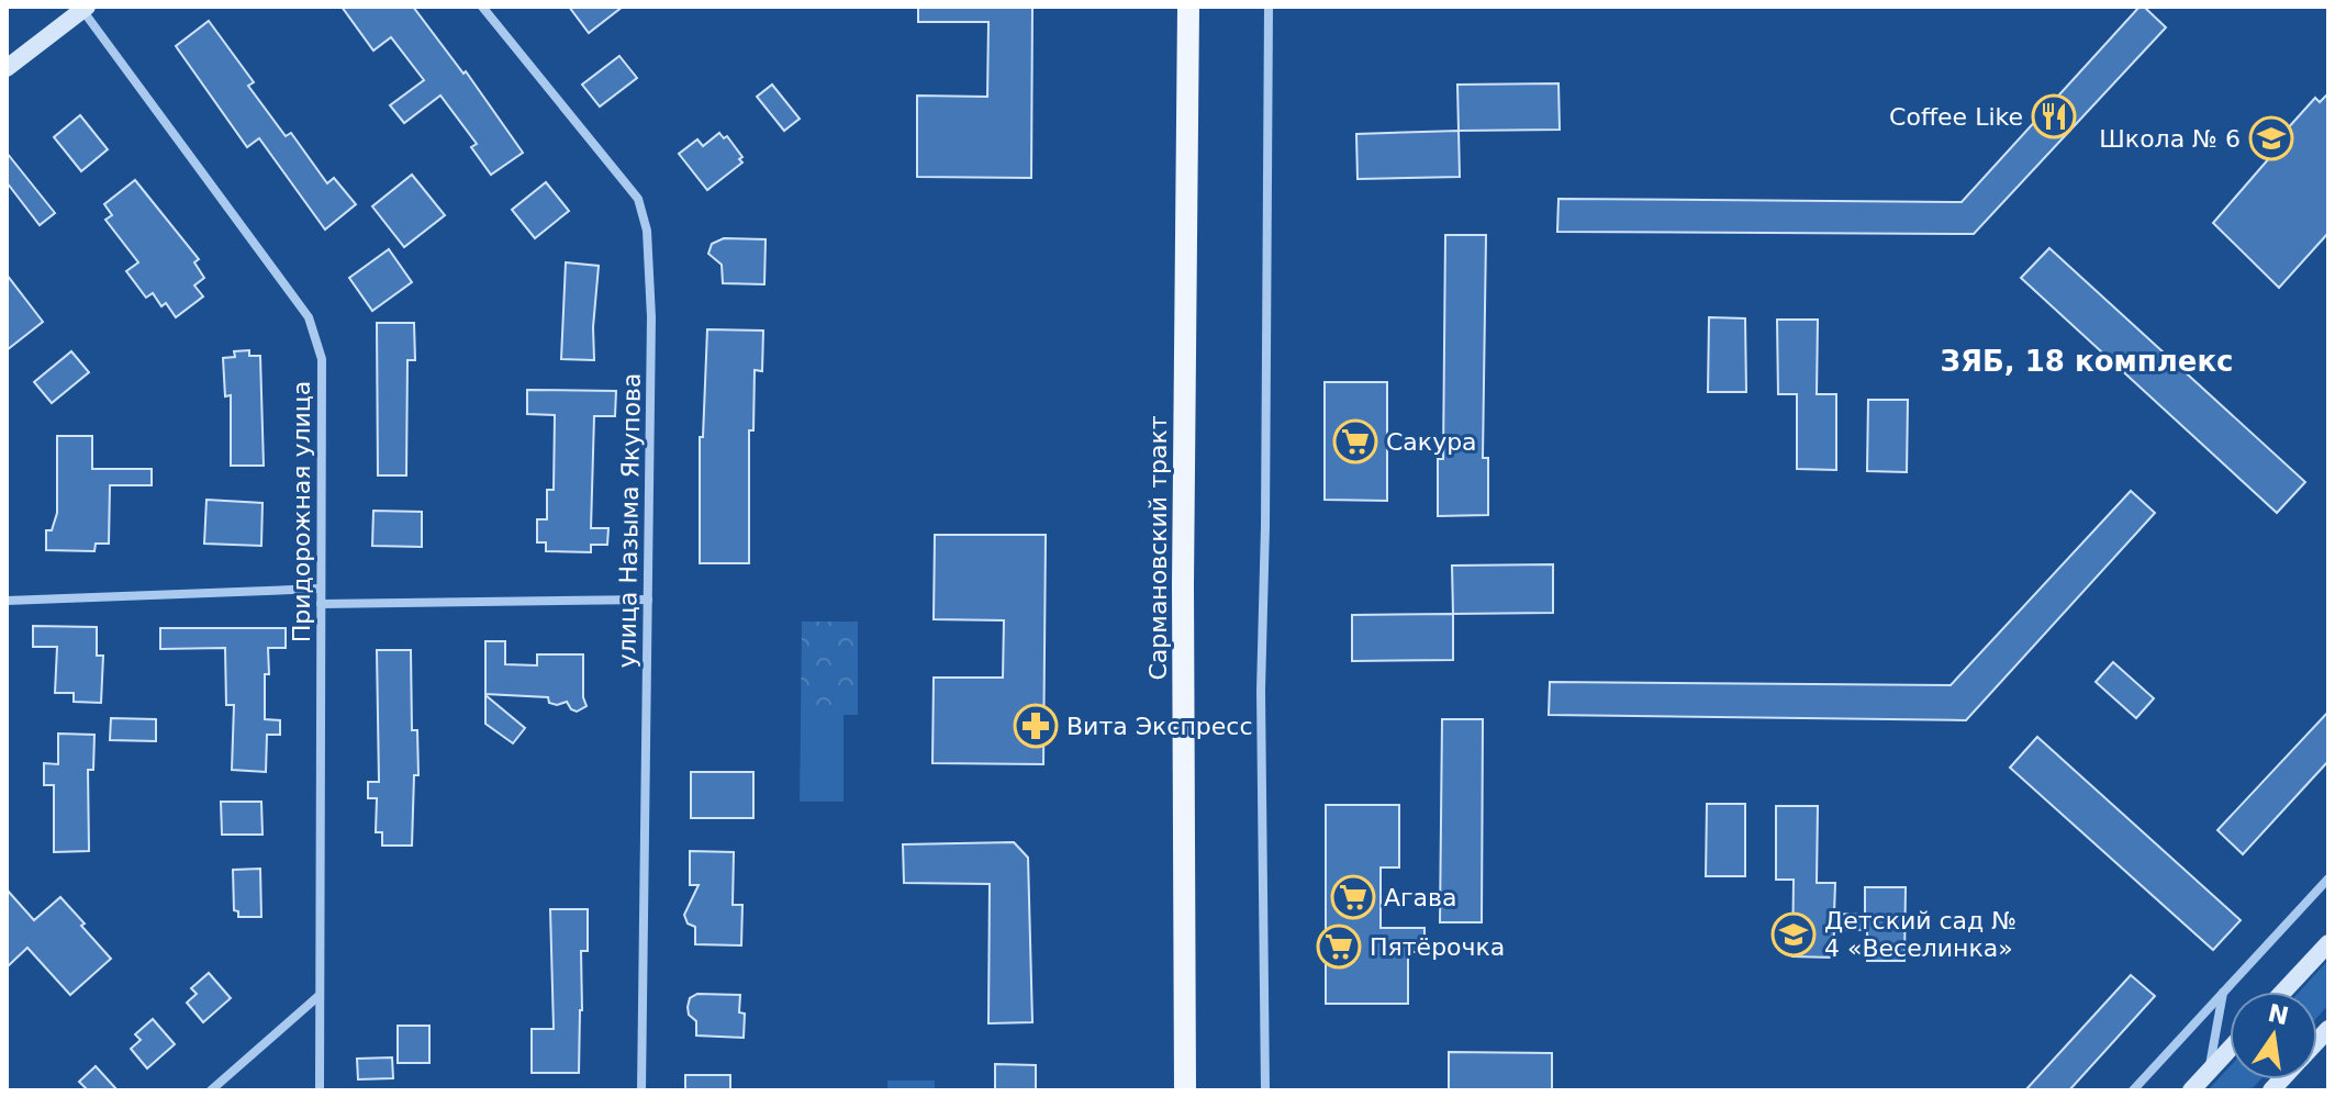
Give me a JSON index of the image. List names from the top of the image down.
{
  "streets": {
    "main road": ["Сармановский тракт"],
    "street": ["Придорожная улица", "улица Назыма Якупова"]
  },
  "districts": ["ЗЯБ, 18 комплекс"],
  "places": {
    "restaurant": ["Coffee Like"],
    "school or university": ["Школа № 6", "Детский сад № 4 «Веселинка»"],
    "supermarket": ["Сакура", "Агава", "Пятёрочка"],
    "pharmacy": ["Вита Экспресс"]
  },
  "north": "top"
}
